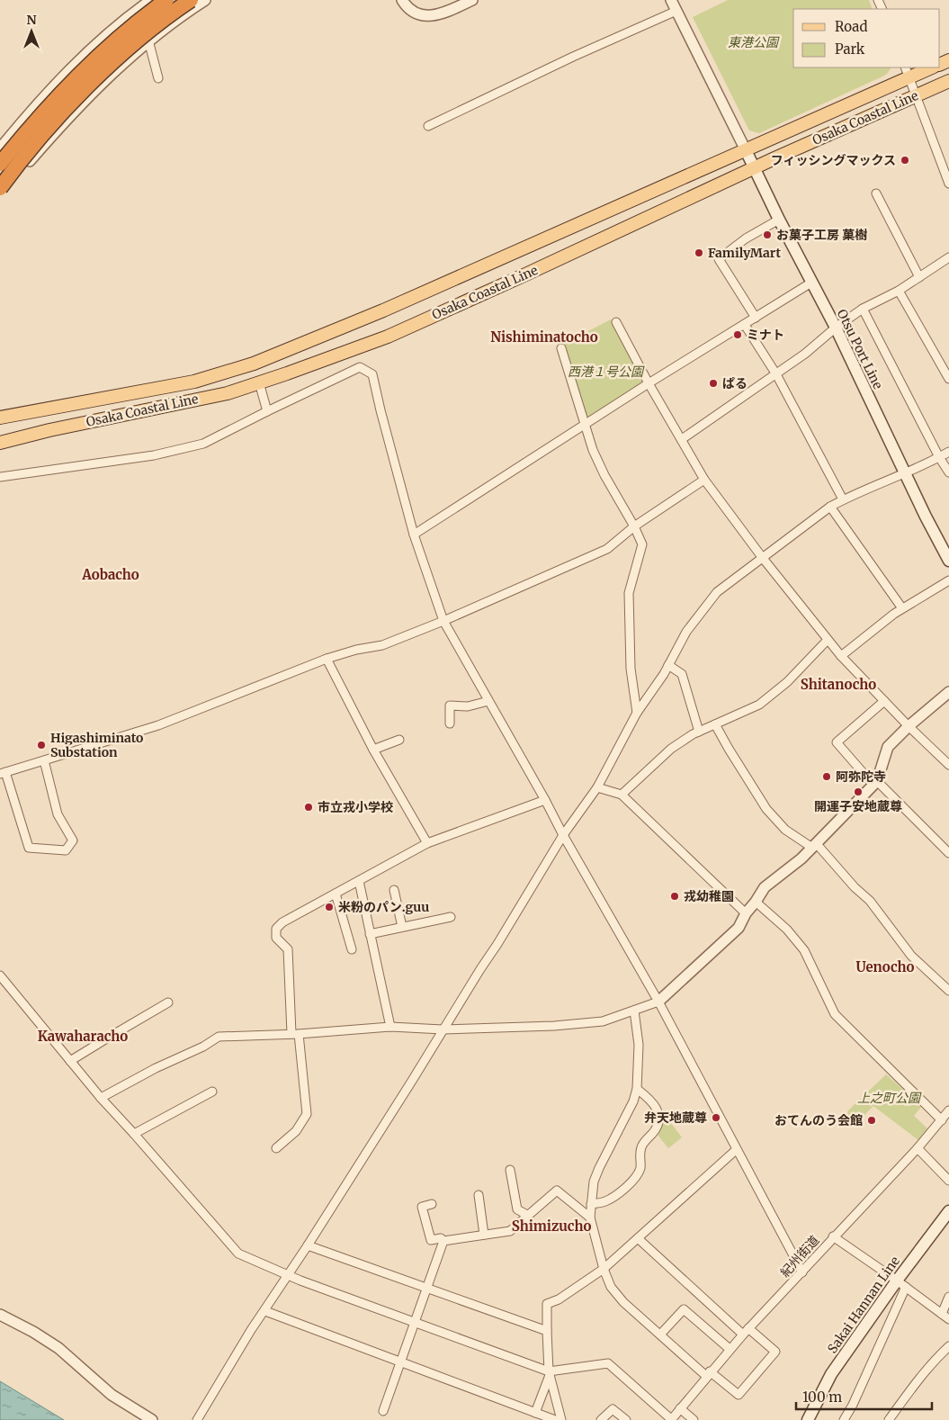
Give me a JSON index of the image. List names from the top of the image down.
{
  "streets": {
    "main road": ["Osaka Coastal Line", "Otsu Port Line", "Sakai Hannan Line"],
    "street": ["紀州街道"]
  },
  "crossings": [
    ["Osaka Coastal Line", "Otsu Port Line"]
  ],
  "districts": [
    "Nishiminatocho",
    "Aobacho",
    "Shitanocho",
    "Uenocho",
    "Kawaharacho",
    "Shimizucho"
  ],
  "parks": ["東港公園", "西港１号公園", "上之町公園"],
  "places": [
    "フィッシングマックス",
    "お菓子工房 菓樹",
    "FamilyMart",
    "ミナト",
    "ぱる",
    "Higashiminato Substation",
    "阿弥陀寺",
    "開運子安地蔵尊",
    "市立戎小学校",
    "戎幼稚園",
    "米粉のパン.guu",
    "弁天地蔵尊",
    "おてんのう会館"
  ],
  "legend": ["Road", "Park"],
  "scale_bar": "100 m",
  "north": "top"
}
